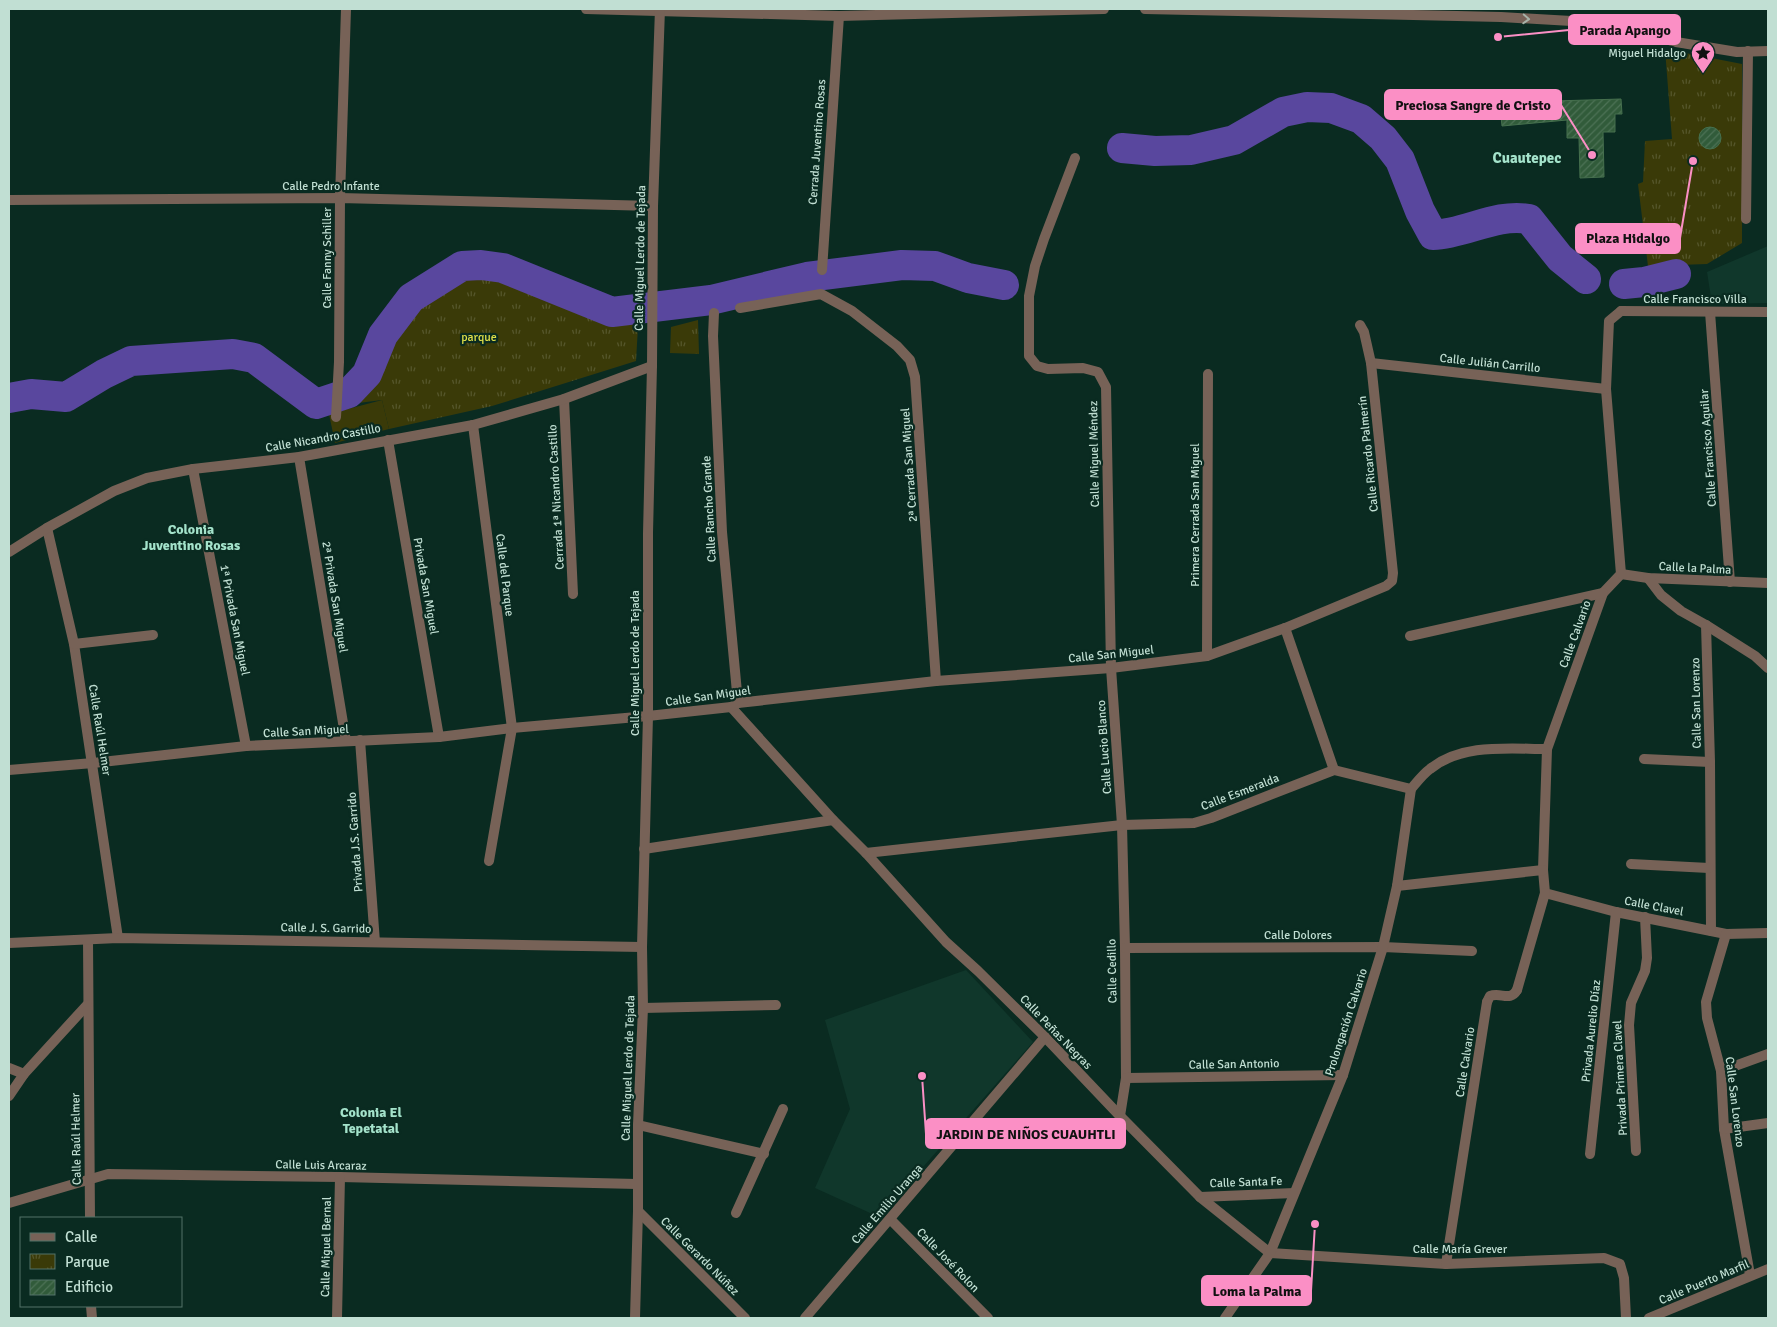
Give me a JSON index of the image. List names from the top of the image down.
{
  "streets": {
    "street": [
      "Cerrada Juventino Rosas",
      "Calle Pedro Infante",
      "Calle Fanny Schiller",
      "Calle Miguel Lerdo de Tejada",
      "Calle Francisco Villa",
      "Calle Julián Carrillo",
      "Calle Nicandro Castillo",
      "Calle Francisco Aguilar",
      "Calle Miguel Méndez",
      "Calle Ricardo Palmerín",
      "2ª Cerrada San Miguel",
      "Cerrada 1ª Nicandro Castillo",
      "Calle Rancho Grande",
      "Primera Cerrada San Miguel",
      "Calle la Palma",
      "Calle del Parque",
      "Privada San Miguel",
      "2ª Privada San Miguel",
      "1ª Privada San Miguel",
      "Calle Calvario",
      "Calle San Miguel",
      "Calle San Lorenzo",
      "Calle Raúl Helmer",
      "Calle Lucio Blanco",
      "Calle Esmeralda",
      "Privada J.S. Garrido",
      "Calle Clavel",
      "Calle J. S. Garrido",
      "Calle Dolores",
      "Calle Cedillo",
      "Prolongación Calvario",
      "Privada Aurelio Díaz",
      "Calle Peñas Negras",
      "Calle San Antonio",
      "Privada Primera Clavel",
      "Calle Luis Arcaraz",
      "Calle Santa Fe",
      "Calle Emilio Uranga",
      "Calle Miguel Bernal",
      "Calle María Grever",
      "Calle Gerardo Núñez",
      "Calle José Rolon",
      "Calle Puerto Marfil"
    ]
  },
  "crossings": [
    ["Calle Pedro Infante", "Calle Fanny Schiller"],
    ["Calle Pedro Infante", "Calle Miguel Lerdo de Tejada"],
    ["Calle Miguel Lerdo de Tejada", "Calle Nicandro Castillo"],
    ["Calle Miguel Lerdo de Tejada", "Calle San Miguel"],
    ["Calle Miguel Lerdo de Tejada", "Calle J. S. Garrido"],
    ["Calle Miguel Lerdo de Tejada", "Calle Luis Arcaraz"],
    ["Calle Miguel Lerdo de Tejada", "Calle Gerardo Núñez"],
    ["Calle Francisco Villa", "Calle Julián Carrillo"],
    ["Calle Francisco Villa", "Calle Francisco Aguilar"],
    ["Calle Julián Carrillo", "Calle Ricardo Palmerín"],
    ["Calle Nicandro Castillo", "Cerrada 1ª Nicandro Castillo"],
    ["Calle Nicandro Castillo", "Calle del Parque"],
    ["Calle Nicandro Castillo", "Privada San Miguel"],
    ["Calle Nicandro Castillo", "2ª Privada San Miguel"],
    ["Calle Nicandro Castillo", "1ª Privada San Miguel"],
    ["Calle Nicandro Castillo", "Calle Raúl Helmer"],
    ["Calle Francisco Aguilar", "Calle la Palma"],
    ["Calle Miguel Méndez", "Calle San Miguel"],
    ["Calle Miguel Méndez", "Calle Lucio Blanco"],
    ["Calle Ricardo Palmerín", "Calle San Miguel"],
    ["2ª Cerrada San Miguel", "Calle San Miguel"],
    ["Calle Rancho Grande", "Calle San Miguel"],
    ["Calle Rancho Grande", "Calle Peñas Negras"],
    ["Primera Cerrada San Miguel", "Calle San Miguel"],
    ["Calle la Palma", "Calle Calvario"],
    ["Calle del Parque", "Calle San Miguel"],
    ["Privada San Miguel", "Calle San Miguel"],
    ["2ª Privada San Miguel", "Calle San Miguel"],
    ["1ª Privada San Miguel", "Calle San Miguel"],
    ["Calle Calvario", "Calle Clavel"],
    ["Calle Calvario", "Calle María Grever"],
    ["Calle San Miguel", "Calle Raúl Helmer"],
    ["Calle San Miguel", "Calle Lucio Blanco"],
    ["Calle San Miguel", "Privada J.S. Garrido"],
    ["Calle San Miguel", "Calle Peñas Negras"],
    ["Calle San Lorenzo", "Calle Clavel"],
    ["Calle San Lorenzo", "Calle Puerto Marfil"],
    ["Calle Raúl Helmer", "Calle J. S. Garrido"],
    ["Calle Raúl Helmer", "Calle Luis Arcaraz"],
    ["Calle Lucio Blanco", "Calle Esmeralda"],
    ["Calle Lucio Blanco", "Calle Cedillo"],
    ["Calle Esmeralda", "Calle Cedillo"],
    ["Calle Esmeralda", "Calle Peñas Negras"],
    ["Privada J.S. Garrido", "Calle J. S. Garrido"],
    ["Calle Clavel", "Privada Aurelio Díaz"],
    ["Calle Clavel", "Privada Primera Clavel"],
    ["Calle Dolores", "Calle Cedillo"],
    ["Calle Dolores", "Prolongación Calvario"],
    ["Calle Cedillo", "Calle Peñas Negras"],
    ["Calle Cedillo", "Calle San Antonio"],
    ["Prolongación Calvario", "Calle Peñas Negras"],
    ["Prolongación Calvario", "Calle San Antonio"],
    ["Prolongación Calvario", "Calle Santa Fe"],
    ["Prolongación Calvario", "Calle María Grever"],
    ["Calle Peñas Negras", "Calle Santa Fe"],
    ["Calle Peñas Negras", "Calle Emilio Uranga"],
    ["Calle Peñas Negras", "Calle María Grever"],
    ["Calle Luis Arcaraz", "Calle Miguel Bernal"],
    ["Calle Emilio Uranga", "Calle José Rolon"]
  ],
  "districts": ["Cuautepec", "Colonia Juventino Rosas", "Colonia El Tepetatal"],
  "parks": ["parque"],
  "places": {
    "other": [
      "Parada Apango",
      "Preciosa Sangre de Cristo",
      "Plaza Hidalgo",
      "JARDIN DE NIÑOS CUAUHTLI",
      "Loma la Palma"
    ],
    "place": ["Miguel Hidalgo"]
  },
  "legend": ["Calle", "Parque", "Edificio"]
}
